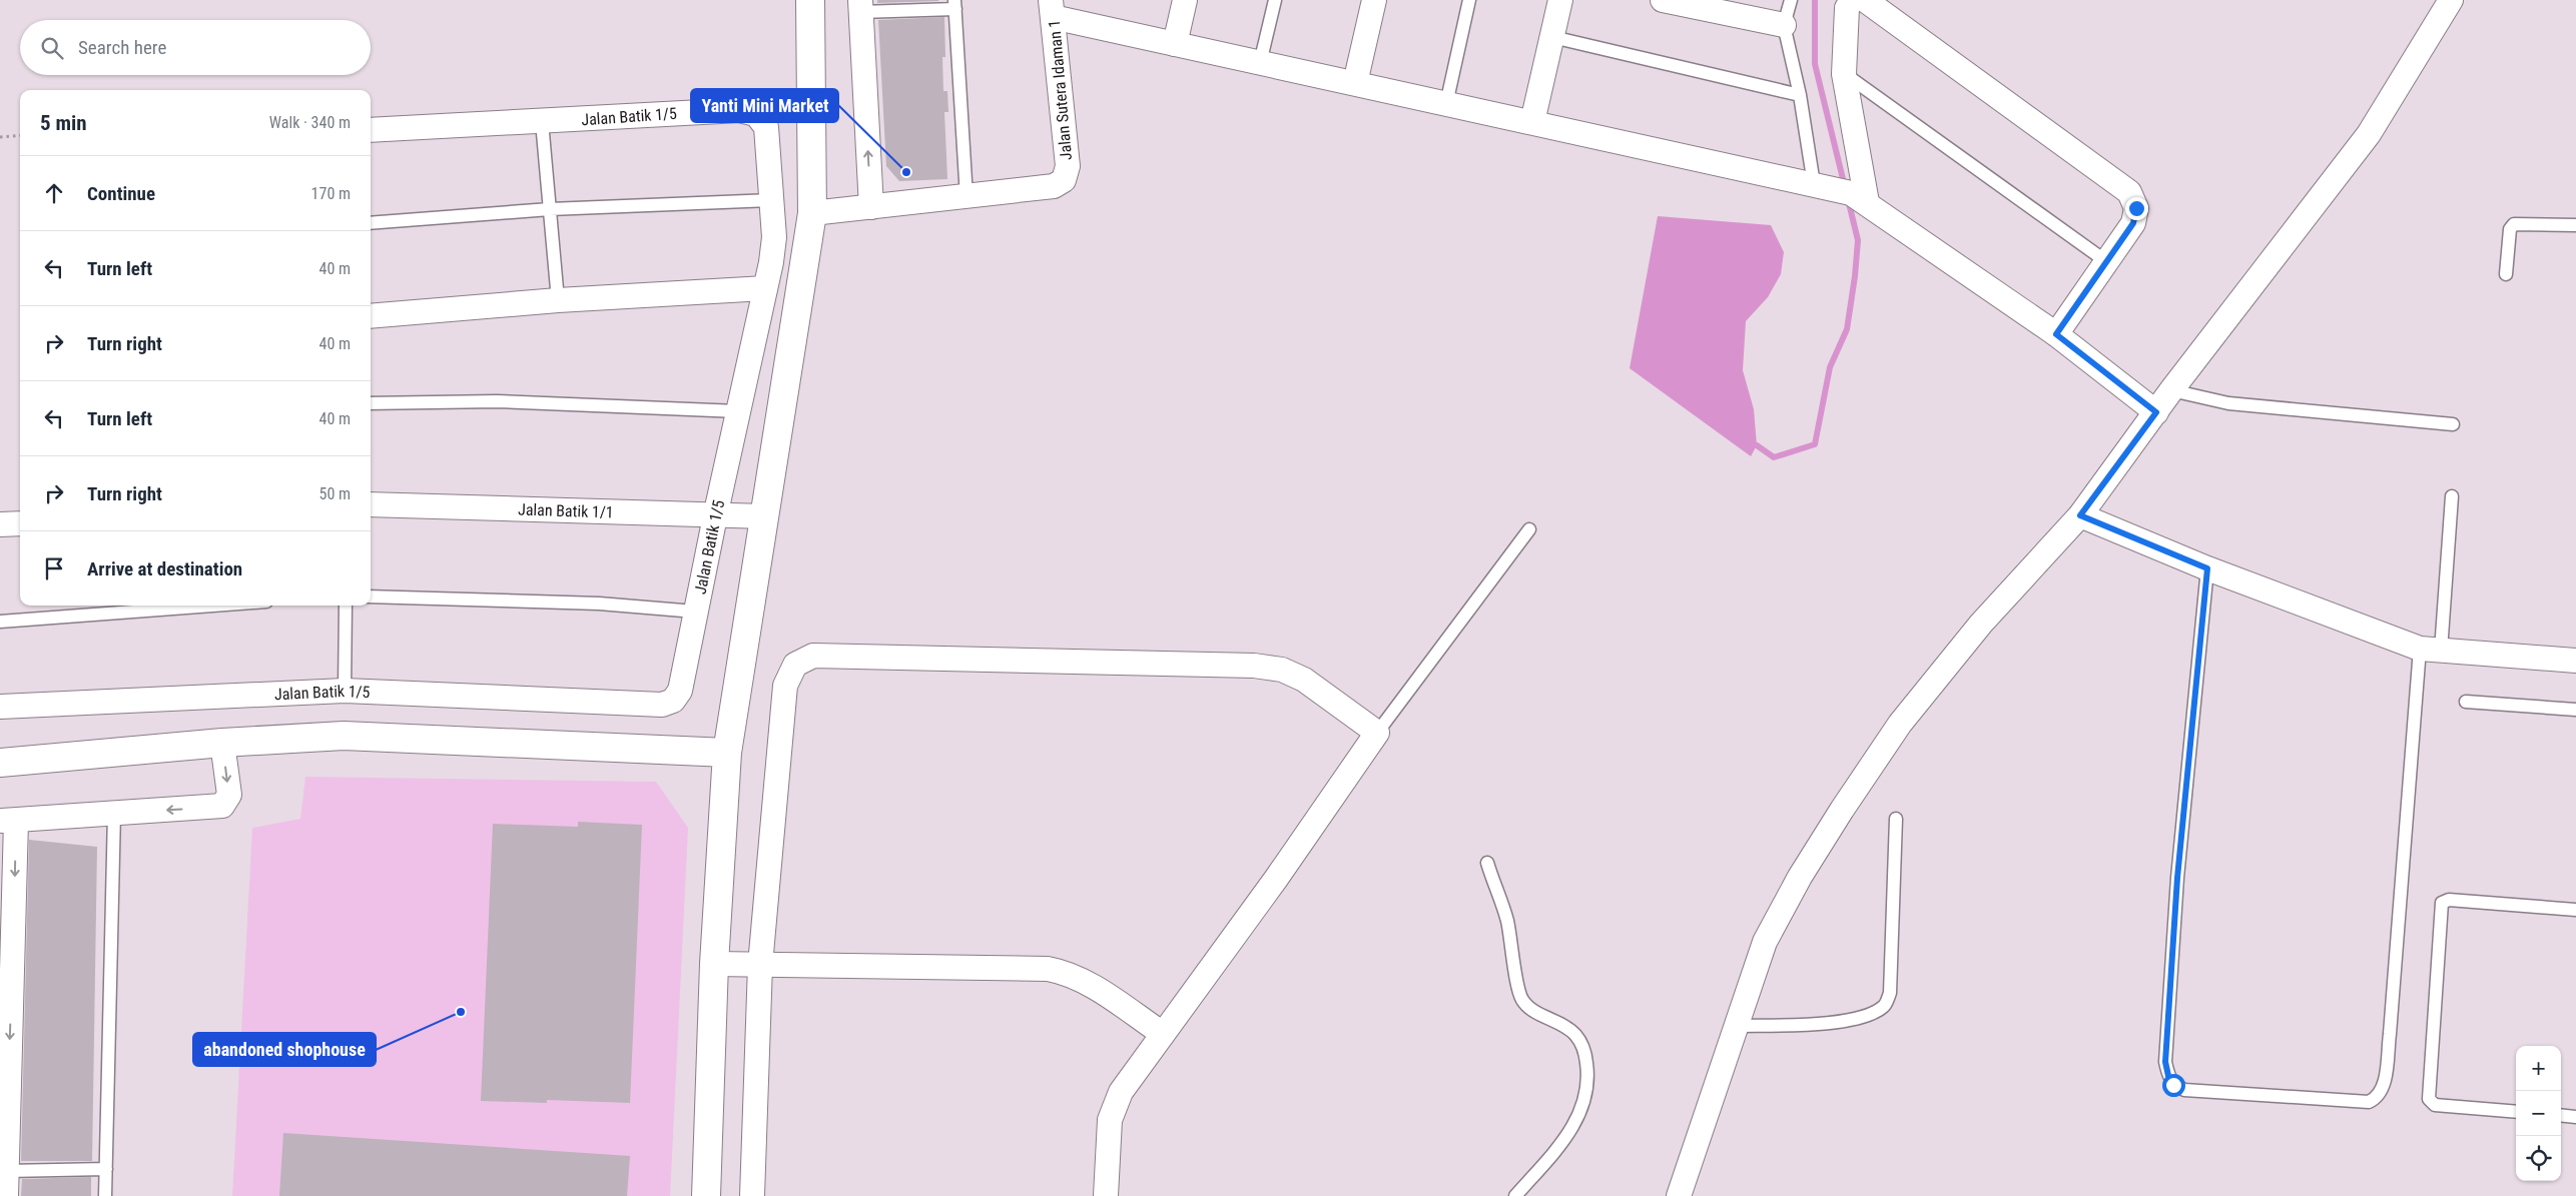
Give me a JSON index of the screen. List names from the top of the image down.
{
  "streets": {
    "street": ["Jalan Sutera Idaman 1", "Jalan Batik 1/5", "Jalan Batik 1/1"]
  },
  "crossings": [
    ["Jalan Batik 1/5", "Jalan Batik 1/1"]
  ],
  "places": ["Yanti Mini Market", "abandoned shophouse"],
  "page": {
    "search": "Search here",
    "heading": ["5 min", "Walk · 340 m"],
    "list": [
      ["Continue", "170 m"],
      ["Turn left", "40 m"],
      ["Turn right", "40 m"],
      ["Turn left", "40 m"],
      ["Turn right", "50 m"],
      "Arrive at destination"
    ],
    "map_buttons": ["+", "−"]
  }
}
